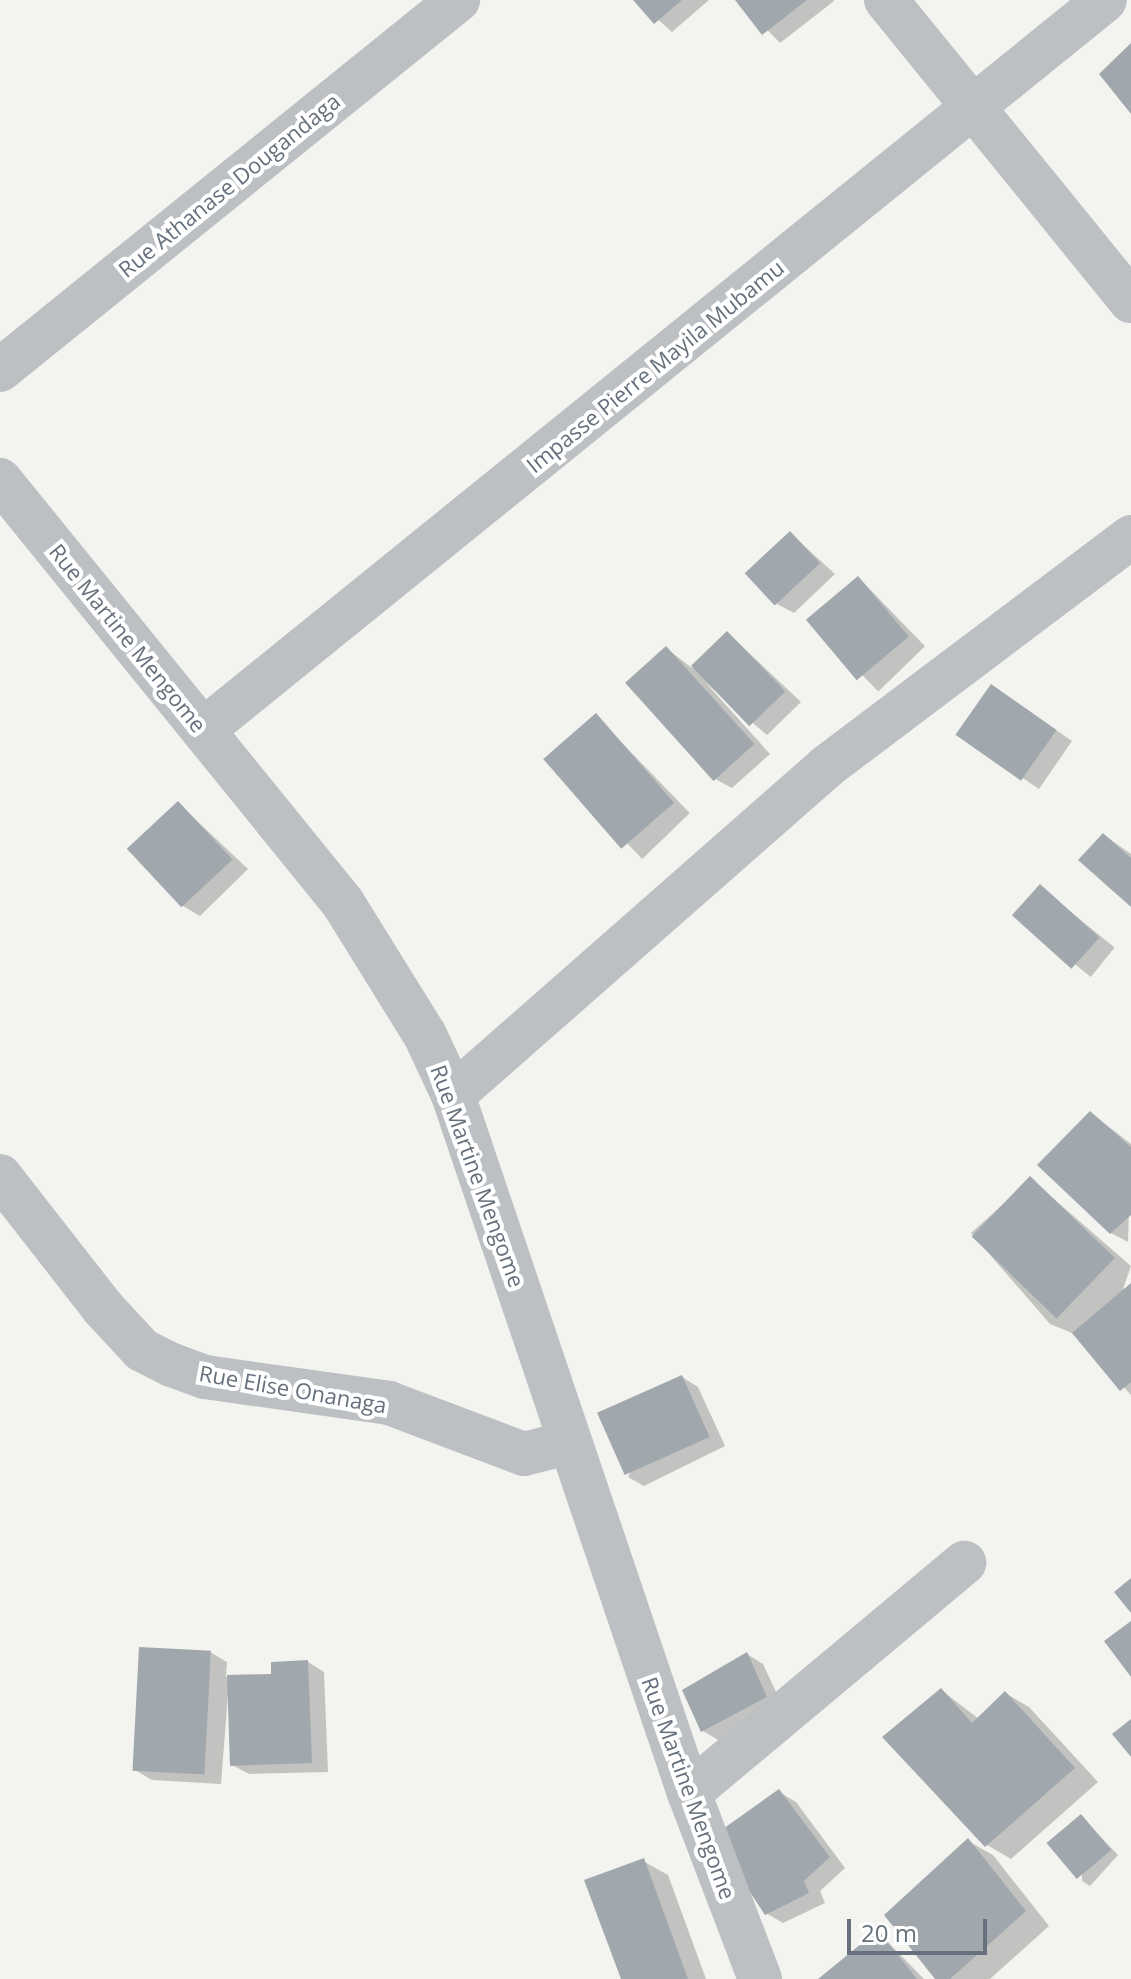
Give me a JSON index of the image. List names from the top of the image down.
{
  "streets": {
    "street": [
      "Rue Athanase Dougandaga",
      "Impasse Pierre Mayila Mubamu",
      "Rue Martine Mengome",
      "Rue Elise Onanaga"
    ]
  },
  "crossings": [
    ["Impasse Pierre Mayila Mubamu", "Rue Martine Mengome"],
    ["Rue Martine Mengome", "Rue Elise Onanaga"]
  ],
  "scale_bar": "20 m"
}
